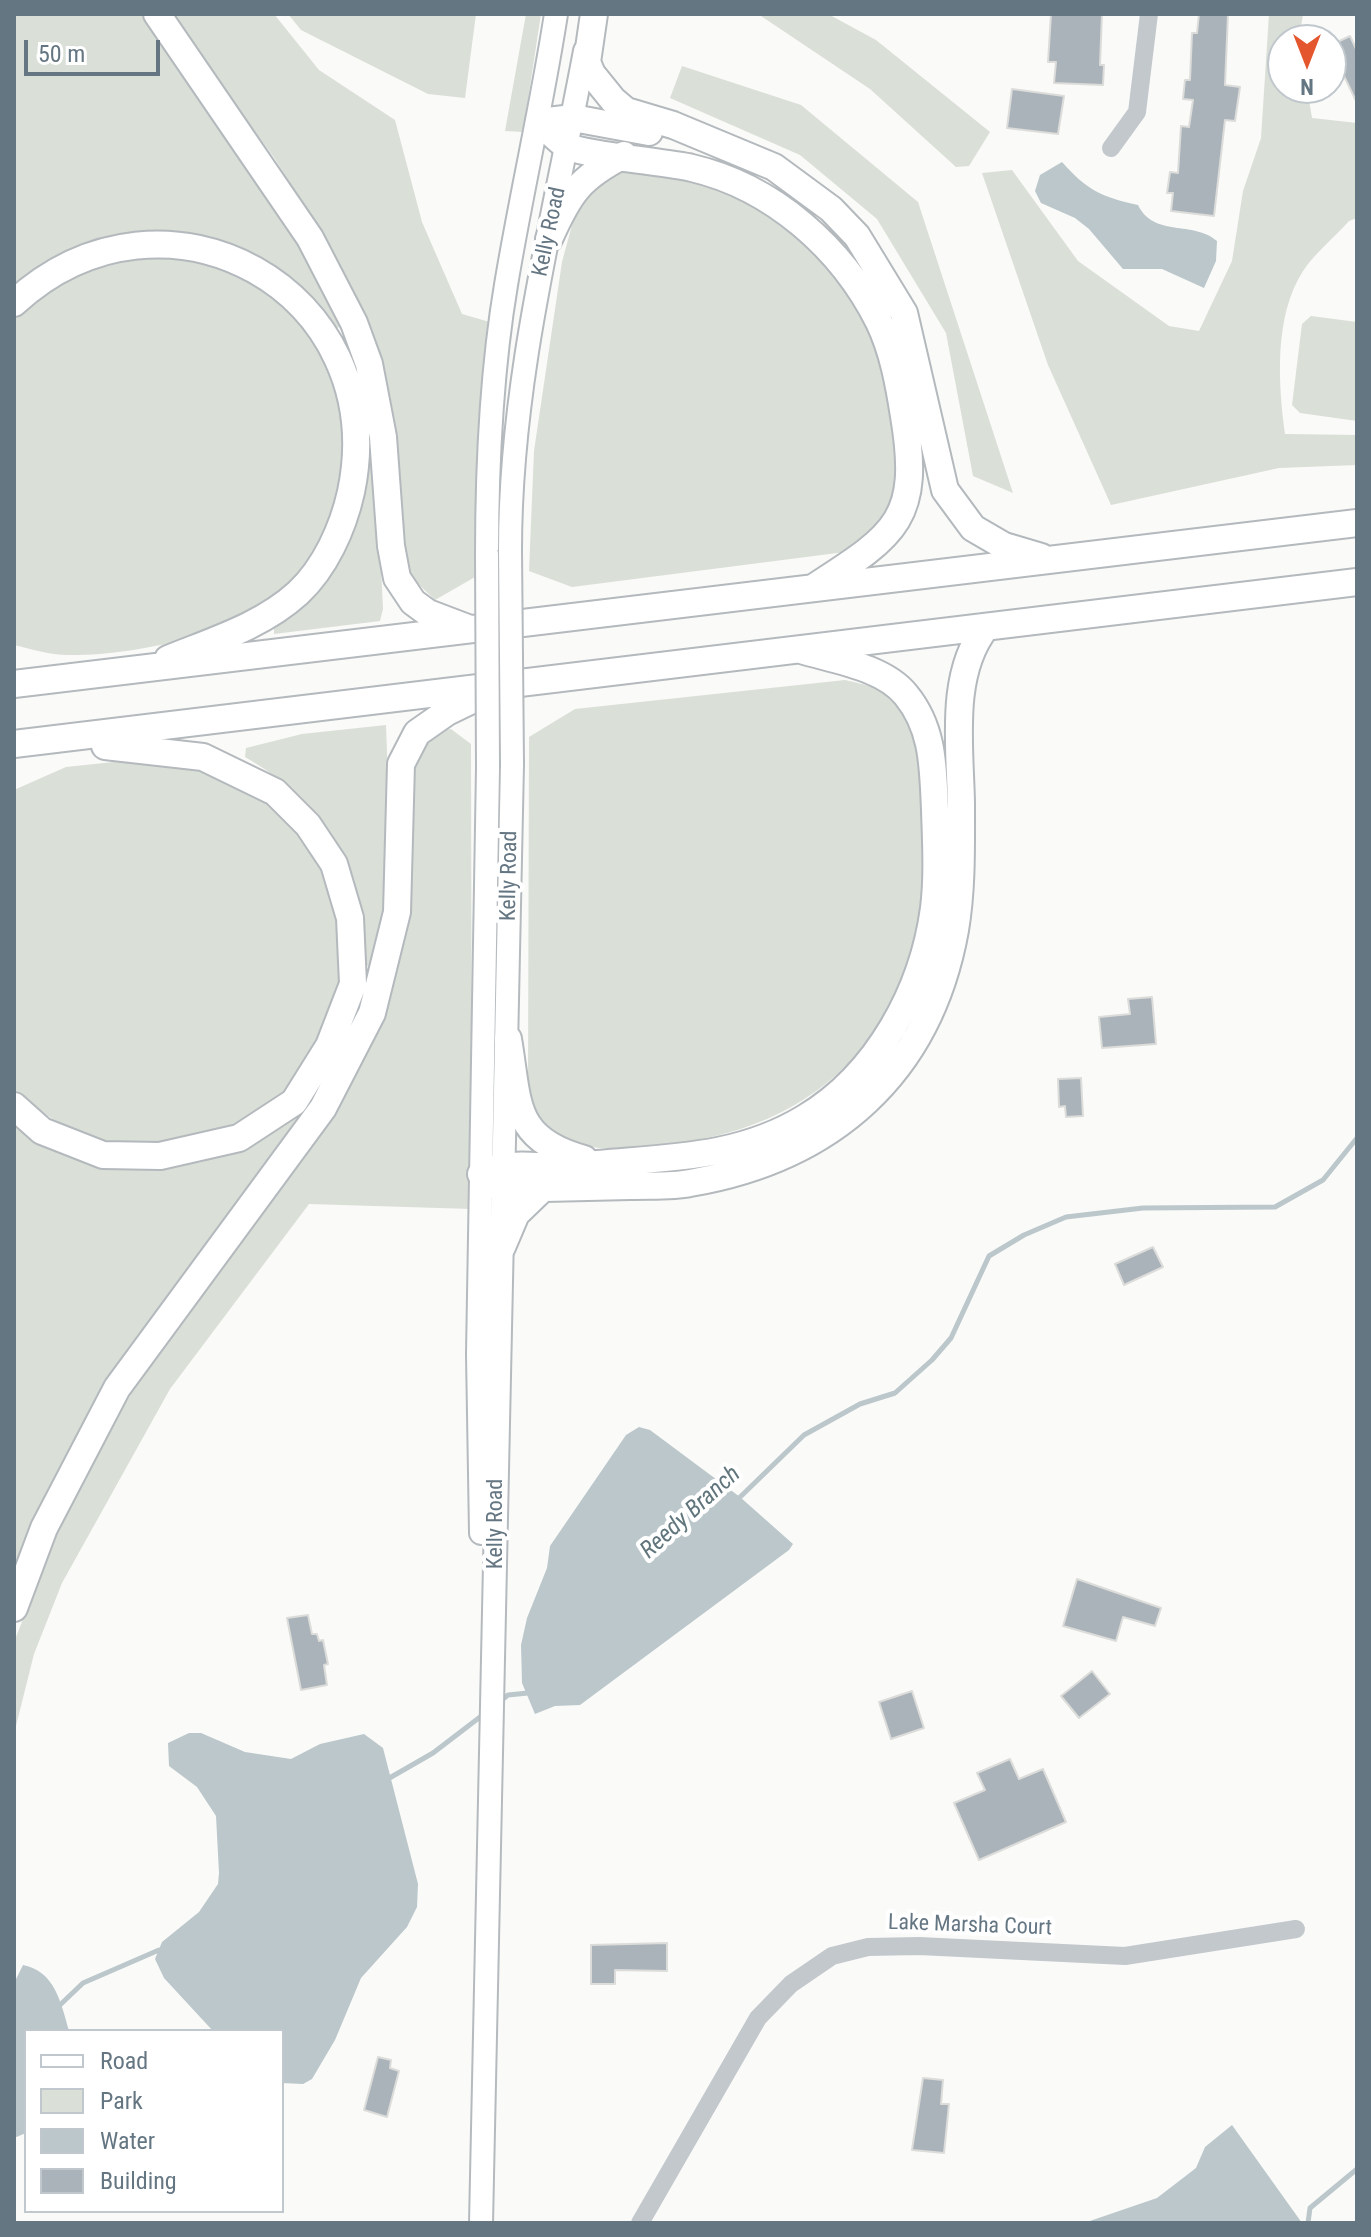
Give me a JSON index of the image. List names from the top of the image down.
{
  "streets": {
    "main road": ["Kelly Road"],
    "street": ["Lake Marsha Court"]
  },
  "water": ["Reedy Branch"],
  "legend": [
    "Road",
    "Park",
    "Water",
    "Building"
  ],
  "scale_bar": "50 m",
  "north": "bottom"
}
